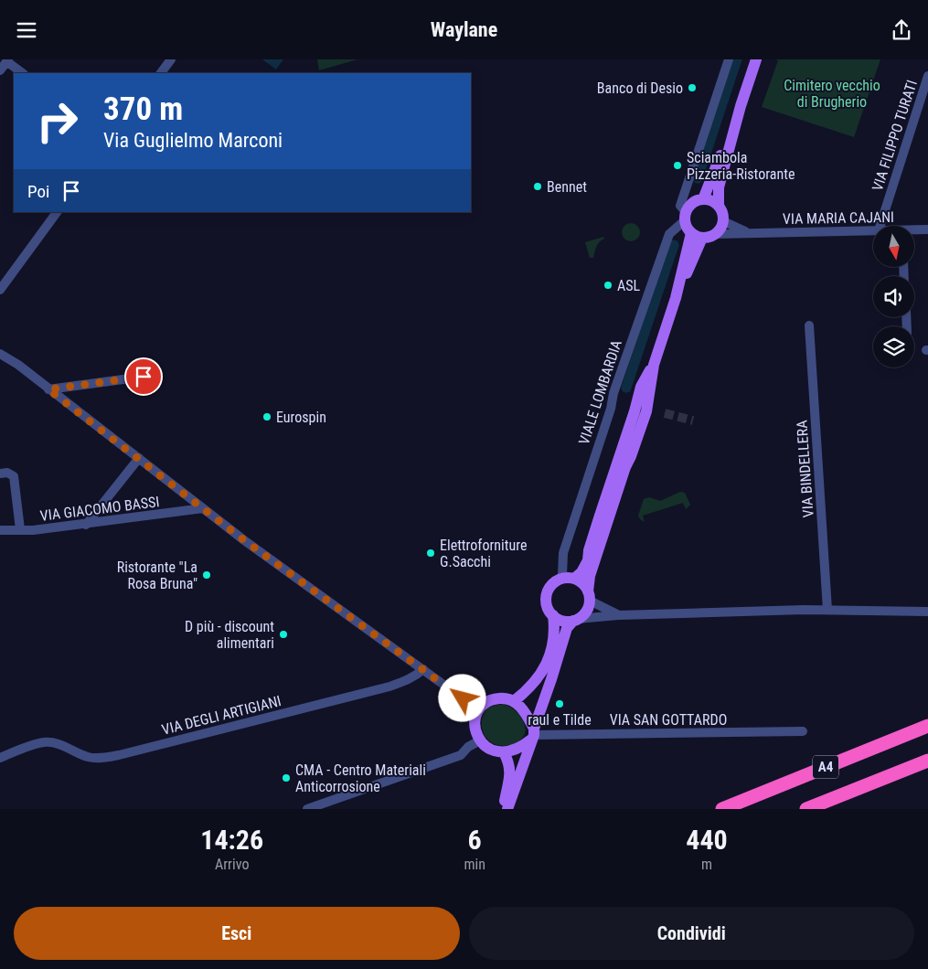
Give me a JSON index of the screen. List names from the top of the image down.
{
  "streets": {
    "highway": ["A4"],
    "street": [
      "VIA FILIPPO TURATI",
      "VIA MARIA CAJANI",
      "VIALE LOMBARDIA",
      "VIA BINDELLERA",
      "VIA GIACOMO BASSI",
      "VIA DEGLI ARTIGIANI",
      "VIA SAN GOTTARDO"
    ]
  },
  "crossings": [
    ["VIA MARIA CAJANI", "VIALE LOMBARDIA"]
  ],
  "parks": ["Cimitero vecchio di Brugherio"],
  "places": [
    "Banco di Desio",
    "Sciambola Pizzeria-Ristorante",
    "Bennet",
    "ASL",
    "Eurospin",
    "Elettroforniture G.Sacchi",
    "Ristorante \"La Rosa Bruna\"",
    "D più - discount alimentari",
    "raul e Tilde",
    "CMA - Centro Materiali Anticorrosione"
  ],
  "north": "bottom",
  "page": {
    "header": "Waylane",
    "turn": ["370 m", "Via Guglielmo Marconi"],
    "then": "Poi",
    "eta": [
      "14:26",
      "Arrivo",
      "6",
      "min",
      "440",
      "m"
    ],
    "buttons": ["Esci", "Condividi"]
  }
}
